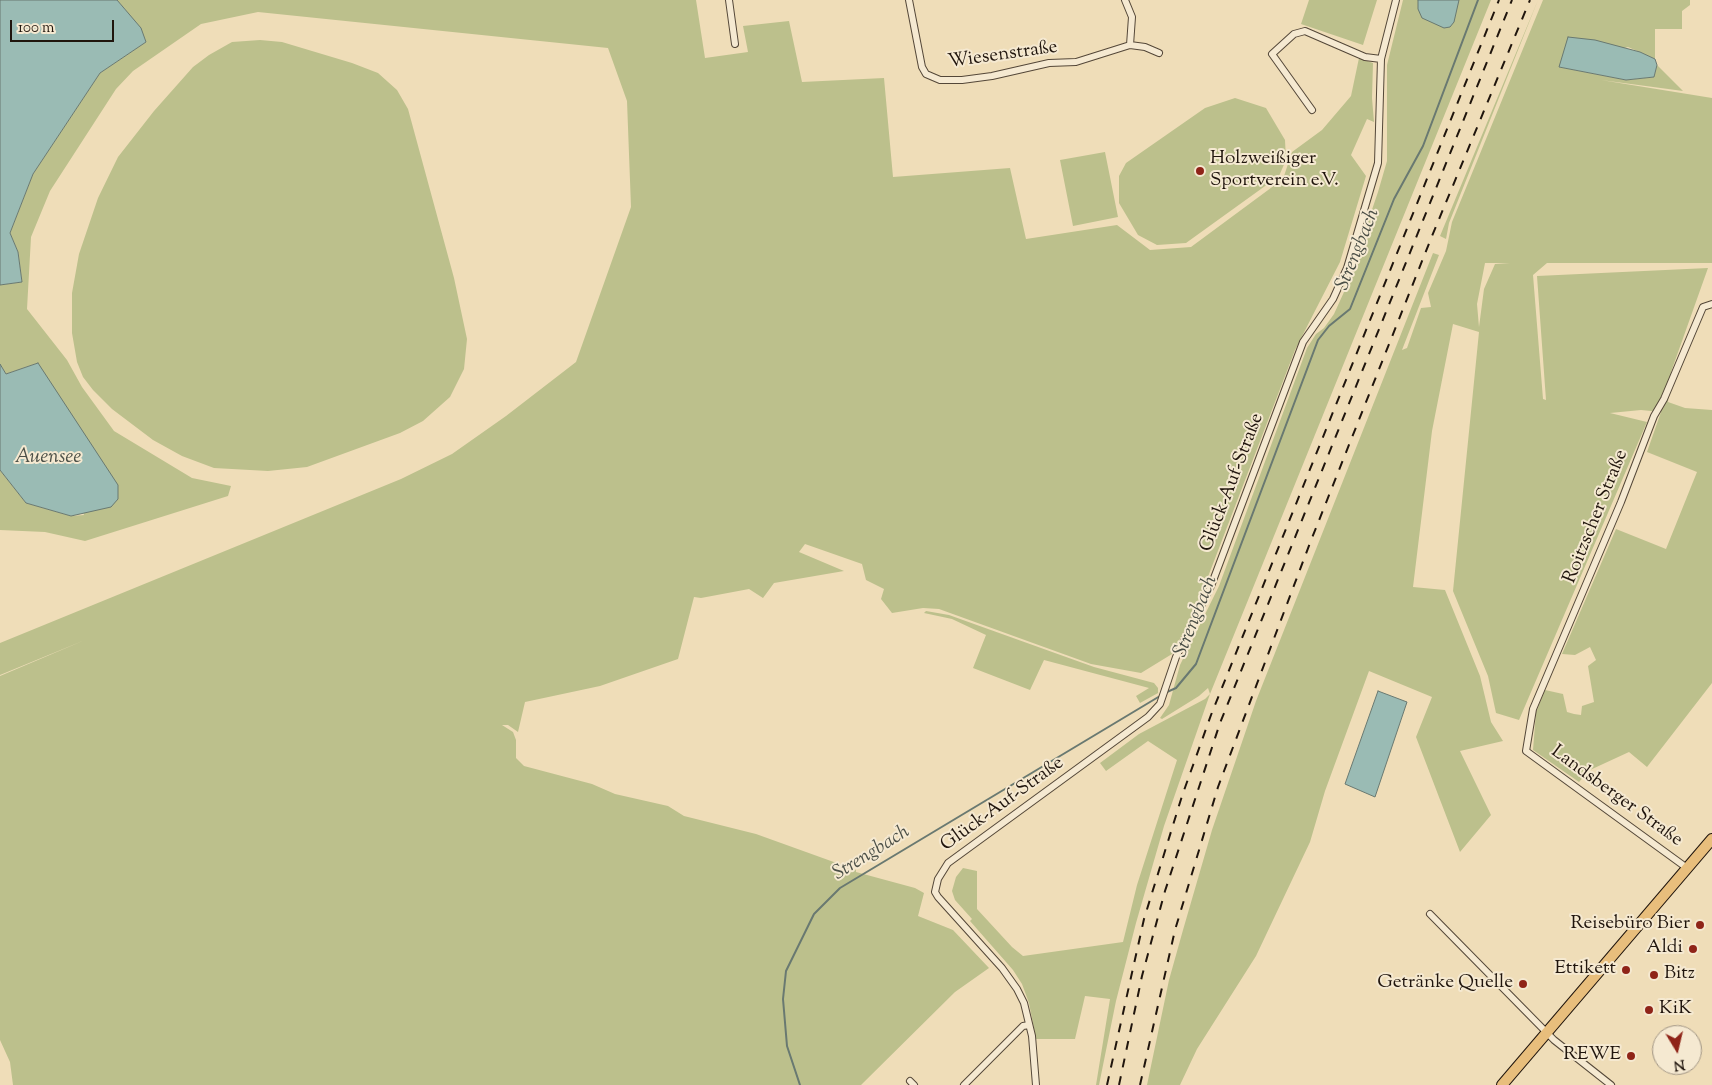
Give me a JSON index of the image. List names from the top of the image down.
{
  "streets": {
    "street": [
      "Wiesenstraße",
      "Glück-Auf-Straße",
      "Roitzscher Straße",
      "Landsberger Straße"
    ]
  },
  "crossings": [
    ["Roitzscher Straße", "Landsberger Straße"]
  ],
  "water": ["Strengbach", "Auensee"],
  "places": [
    "Holzweißiger Sportverein e.V.",
    "Reisebüro Bier",
    "Aldi",
    "Ettikett",
    "Bitz",
    "Getränke Quelle",
    "KiK",
    "REWE"
  ],
  "scale_bar": "100 m",
  "north": "bottom"
}
